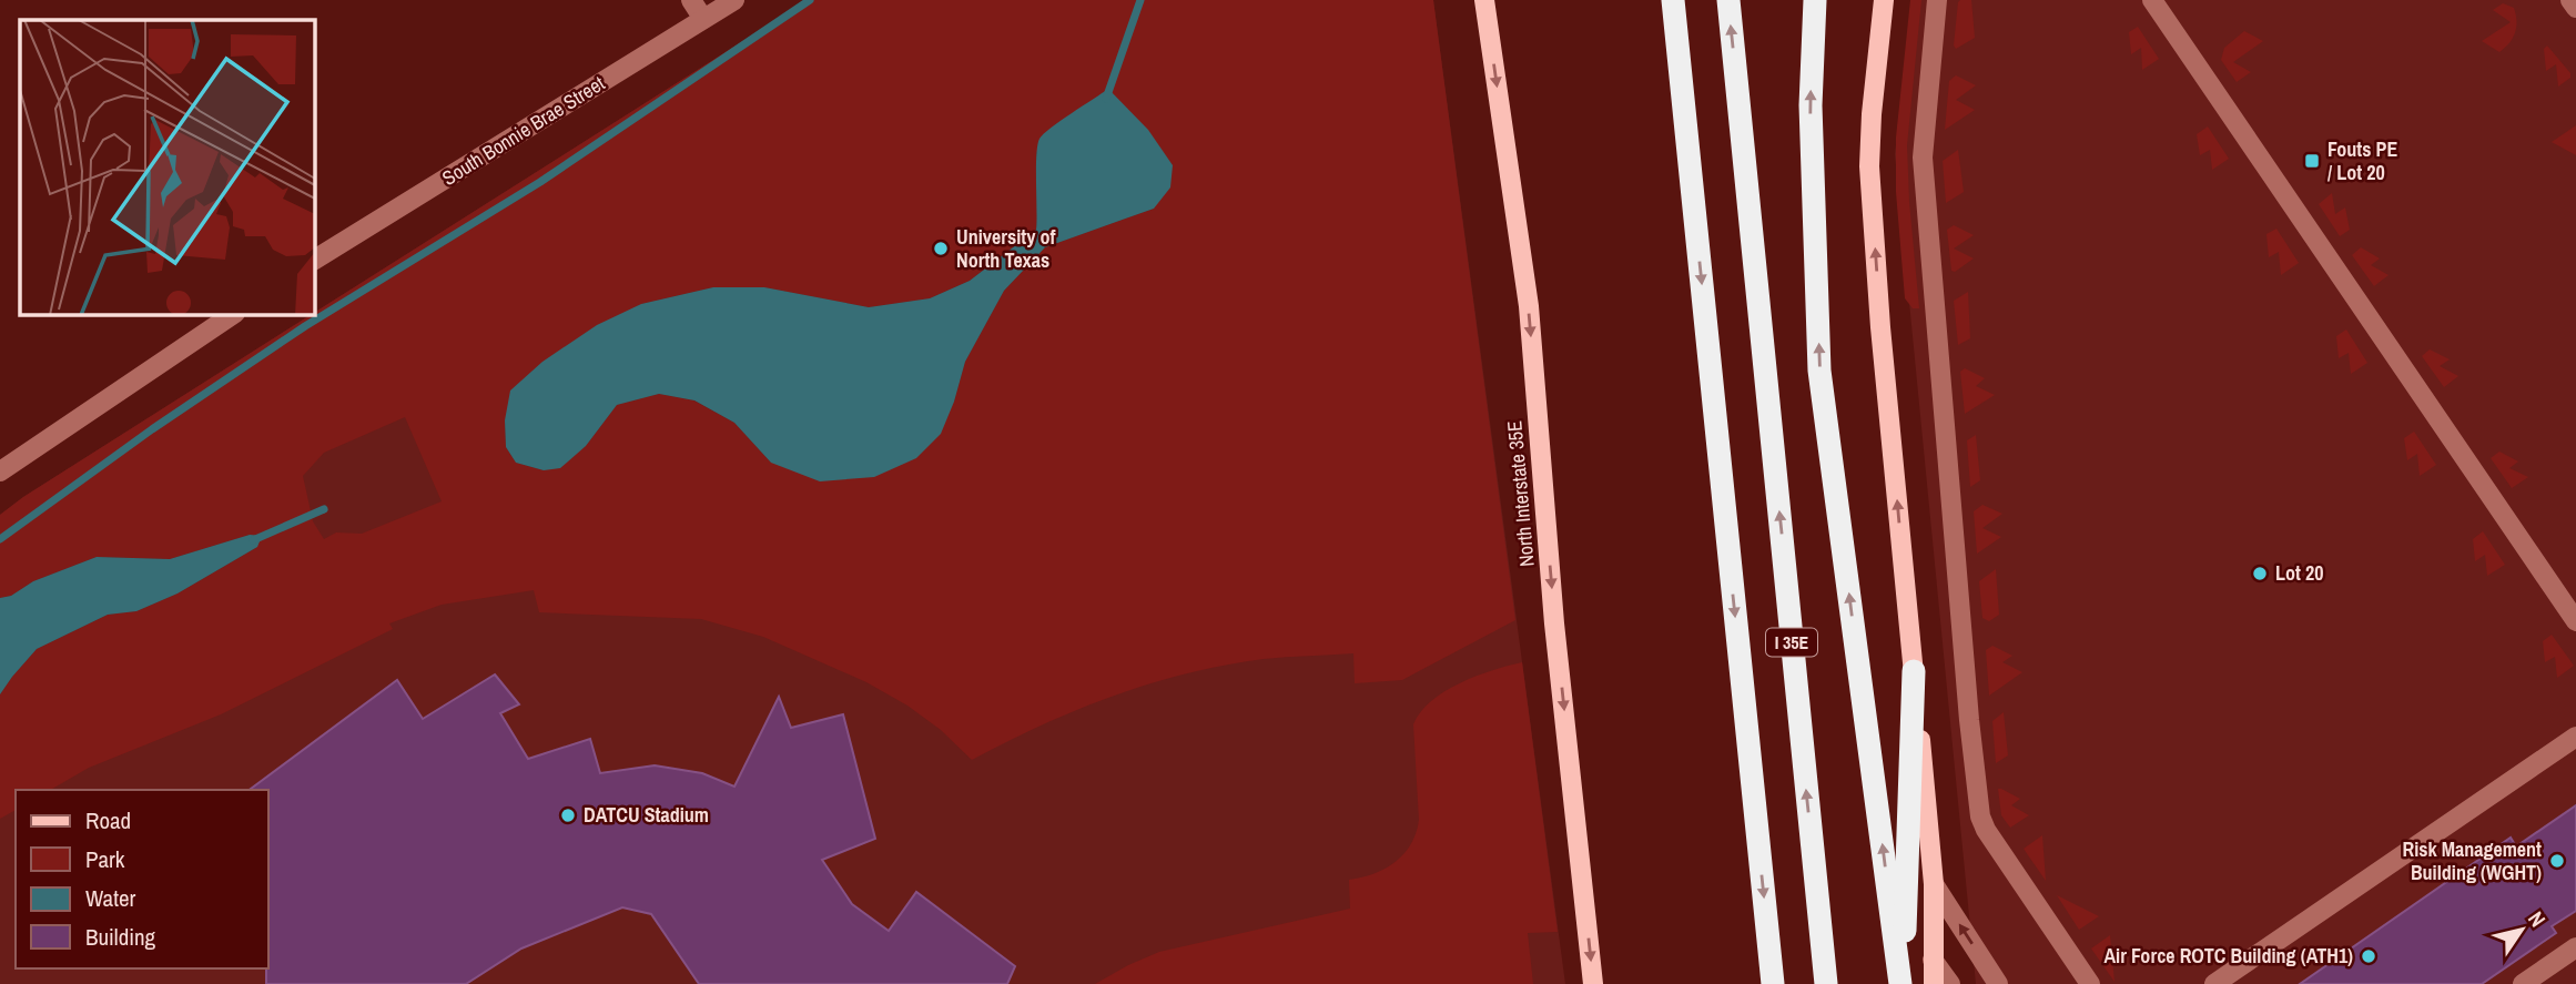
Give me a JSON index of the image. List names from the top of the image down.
{
  "streets": {
    "highway": ["I 35E"],
    "main road": ["North Interstate 35E"],
    "street": ["South Bonnie Brae Street"]
  },
  "one_way": ["North Interstate 35E"],
  "places": {
    "transit": ["Fouts PE / Lot 20"],
    "other": [
      "University of North Texas",
      "Lot 20",
      "DATCU Stadium",
      "Risk Management Building (WGHT)",
      "Air Force ROTC Building (ATH1)"
    ]
  },
  "legend": [
    "Road",
    "Park",
    "Water",
    "Building"
  ],
  "north": "top right"
}
